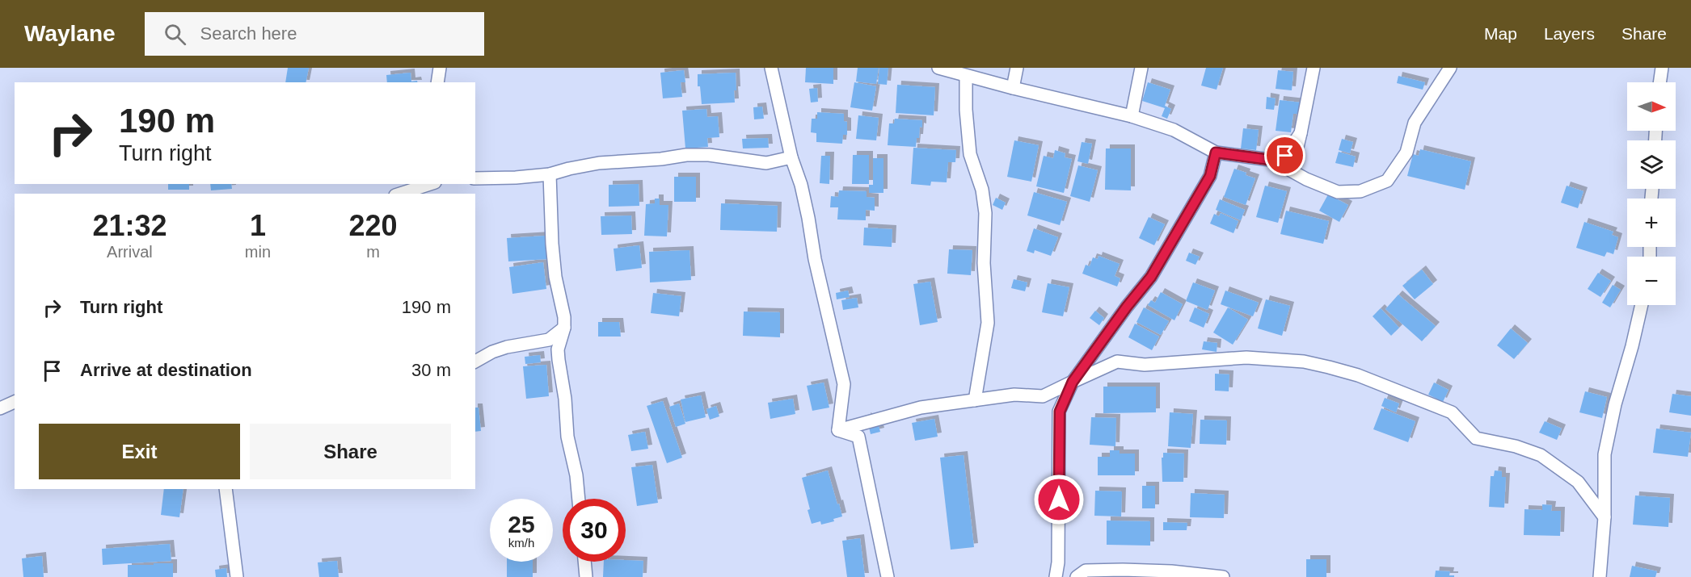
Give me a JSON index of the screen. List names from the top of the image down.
{
  "north": "right",
  "page": {
    "header": "Waylane",
    "search": "Search here",
    "nav": ["Map", "Layers", "Share"],
    "map_buttons": ["+", "−"],
    "turn": ["190 m", "Turn right"],
    "eta": [
      "21:32",
      "Arrival",
      "1",
      "min",
      "220",
      "m"
    ],
    "list": [
      {
        "name": "Turn right",
        "value": "190 m"
      },
      {
        "name": "Arrive at destination",
        "value": "30 m"
      }
    ],
    "buttons": ["Exit", "Share"],
    "speed": "25 km/h",
    "limit": "30"
  }
}
